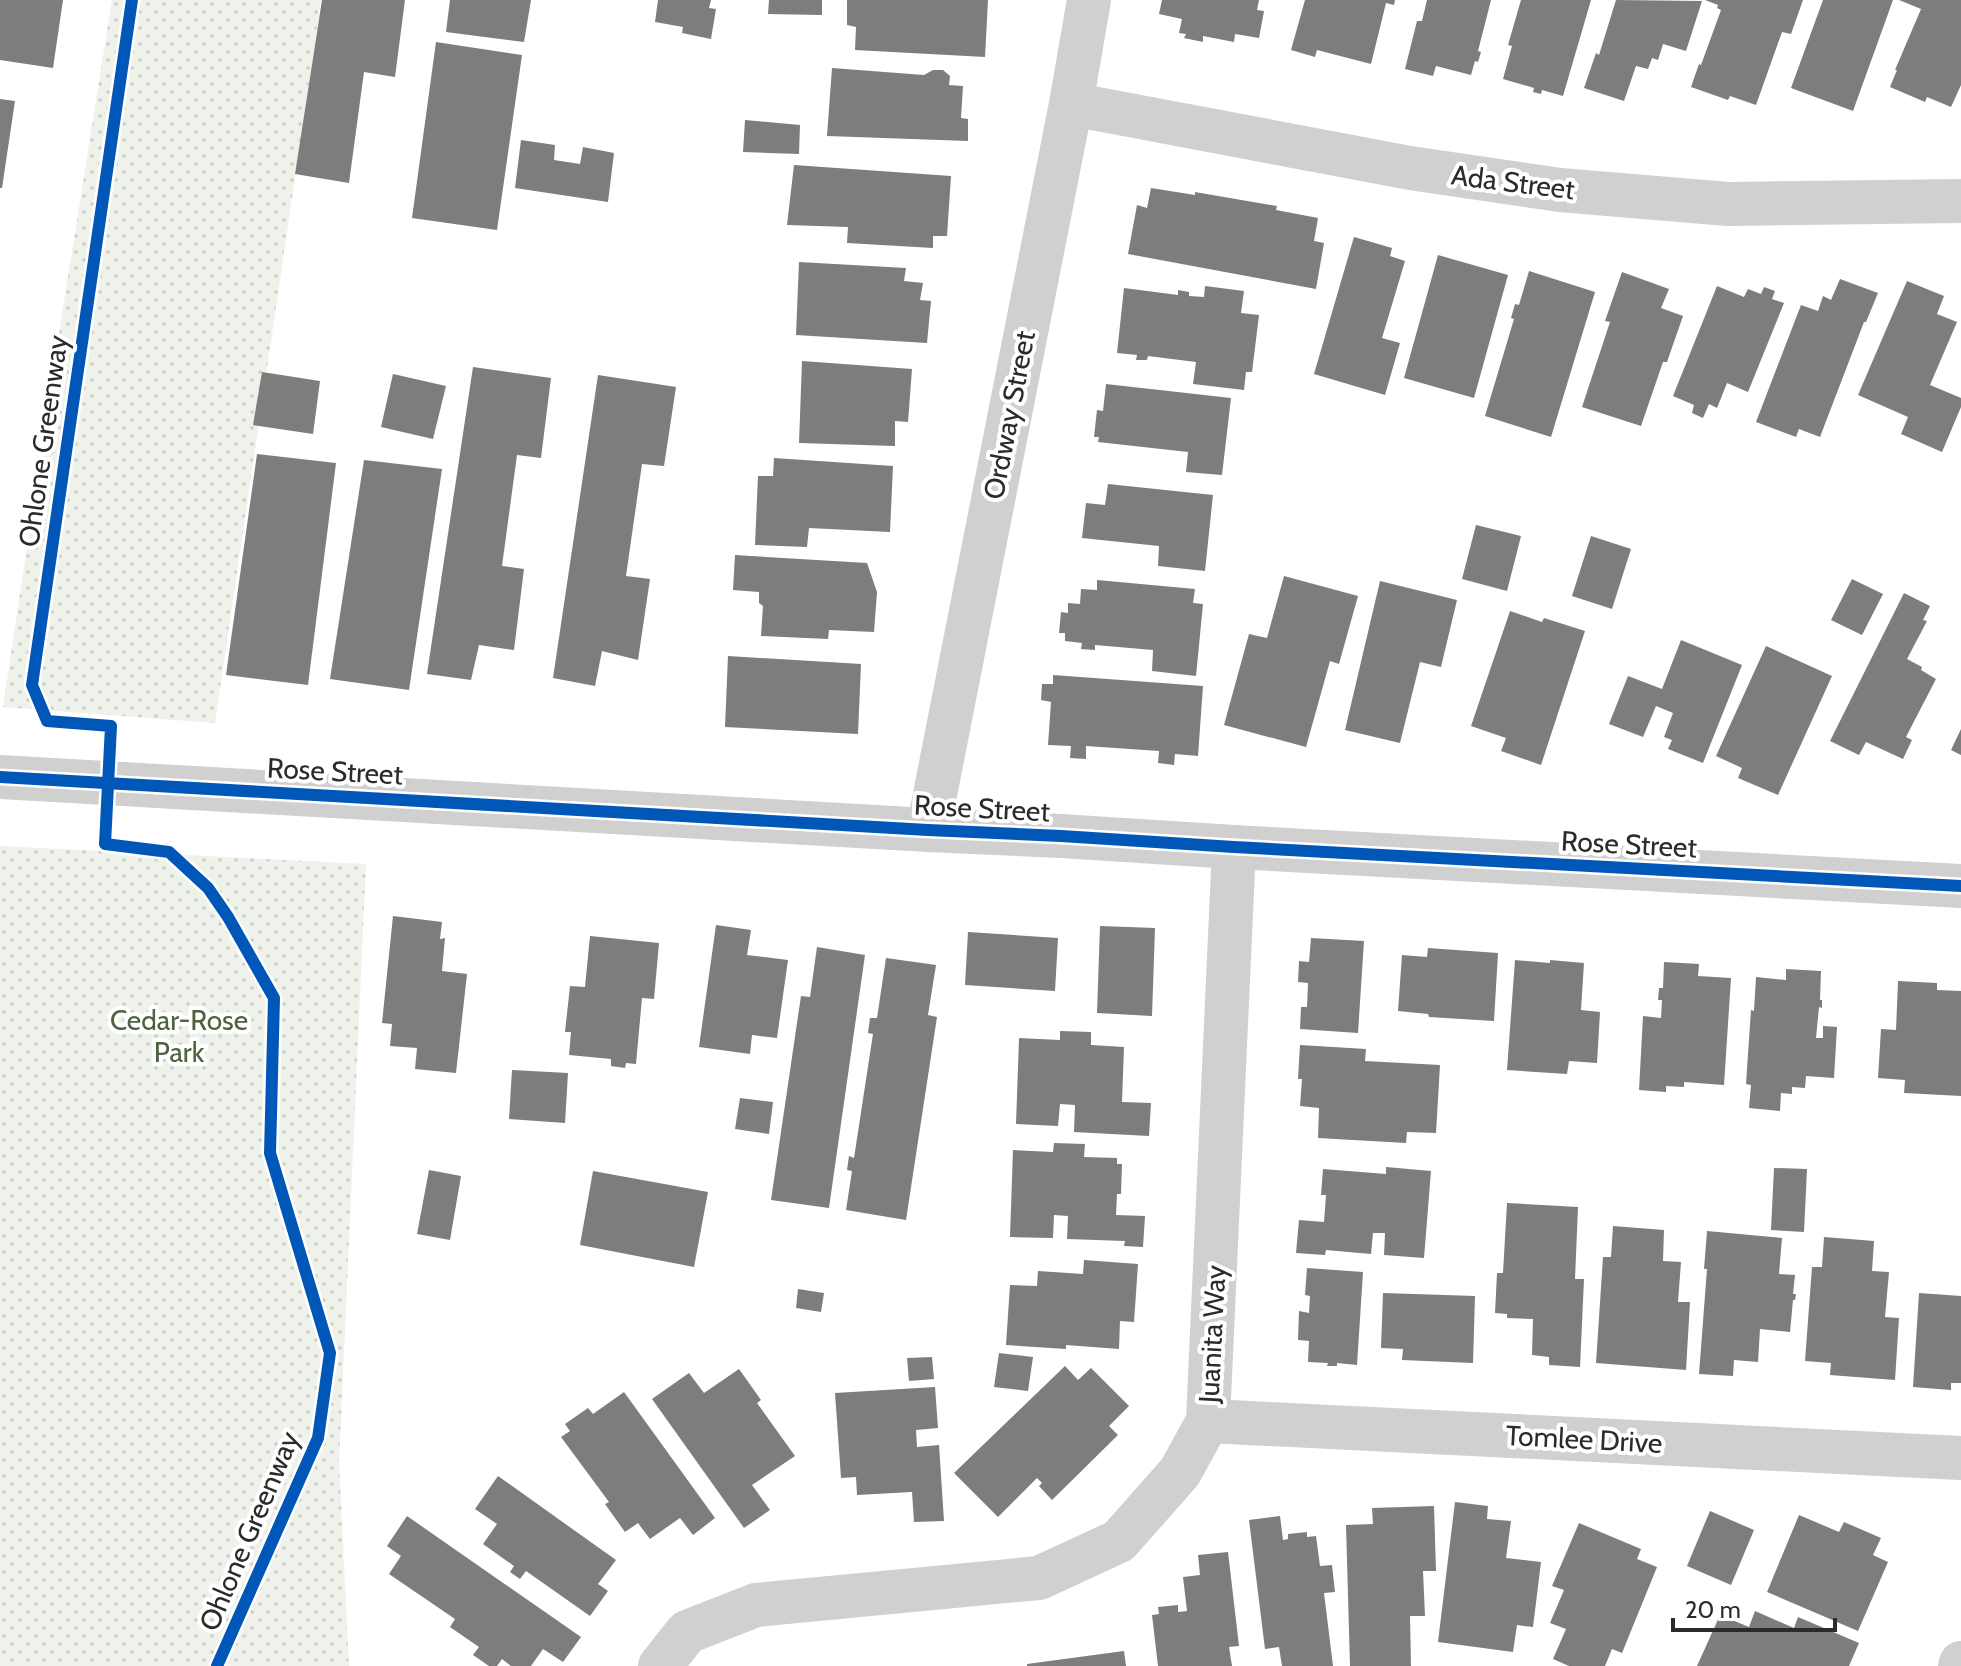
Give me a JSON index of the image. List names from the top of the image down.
{
  "streets": {
    "street": [
      "Ada Street",
      "Ordway Street",
      "Rose Street",
      "Juanita Way",
      "Tomlee Drive"
    ],
    "cycle path": ["Ohlone Greenway"]
  },
  "crossings": [
    ["Ada Street", "Ordway Street"],
    ["Ordway Street", "Rose Street"],
    ["Rose Street", "Juanita Way"],
    ["Juanita Way", "Tomlee Drive"]
  ],
  "parks": ["Cedar-Rose Park"],
  "scale_bar": "20 m"
}
